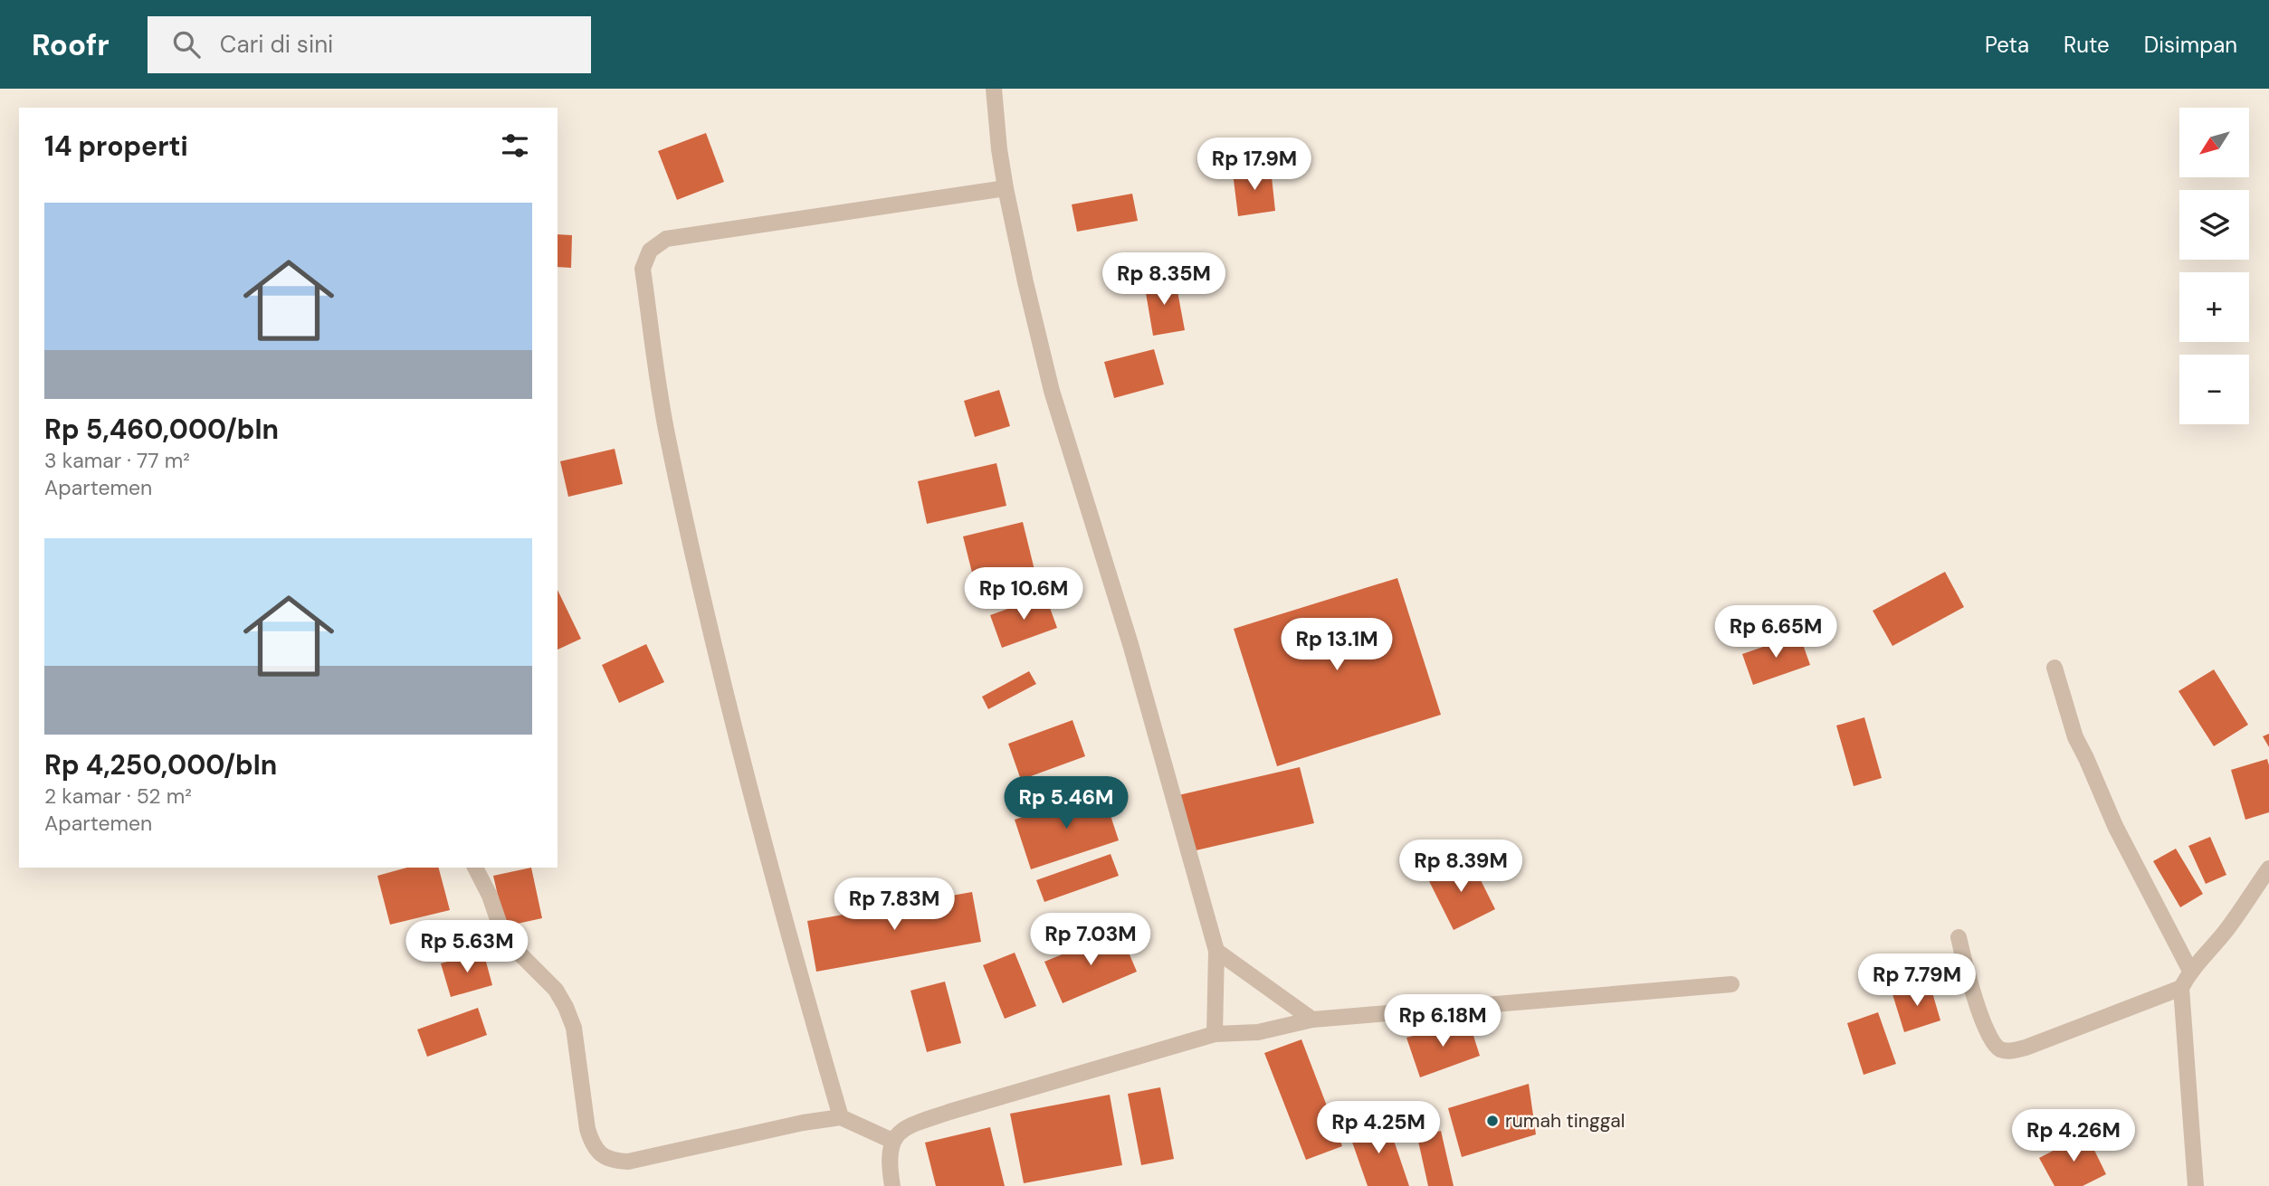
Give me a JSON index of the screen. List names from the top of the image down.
{
  "places": ["rumah tinggal"],
  "north": "bottom left",
  "page": {
    "header": "Roofr",
    "search": "Cari di sini",
    "nav": ["Peta", "Rute", "Disimpan"],
    "map_buttons": ["+", "−"],
    "heading": "14 properti",
    "price": [
      "Rp 17.9M",
      "Rp 8.35M",
      "Rp 10.6M",
      "Rp 6.65M",
      "Rp 13.1M",
      "Rp 5.46M",
      "Rp 8.39M",
      "Rp 7.83M",
      "Rp 7.03M",
      "Rp 5.63M",
      "Rp 7.79M",
      "Rp 6.18M",
      "Rp 4.25M",
      "Rp 4.26M"
    ],
    "list": [
      {
        "name": "Rp 5,460,000/bln",
        "note": "3 kamar · 77 m² · Apartemen"
      },
      {
        "name": "Rp 4,250,000/bln",
        "note": "2 kamar · 52 m² · Apartemen"
      }
    ]
  }
}
